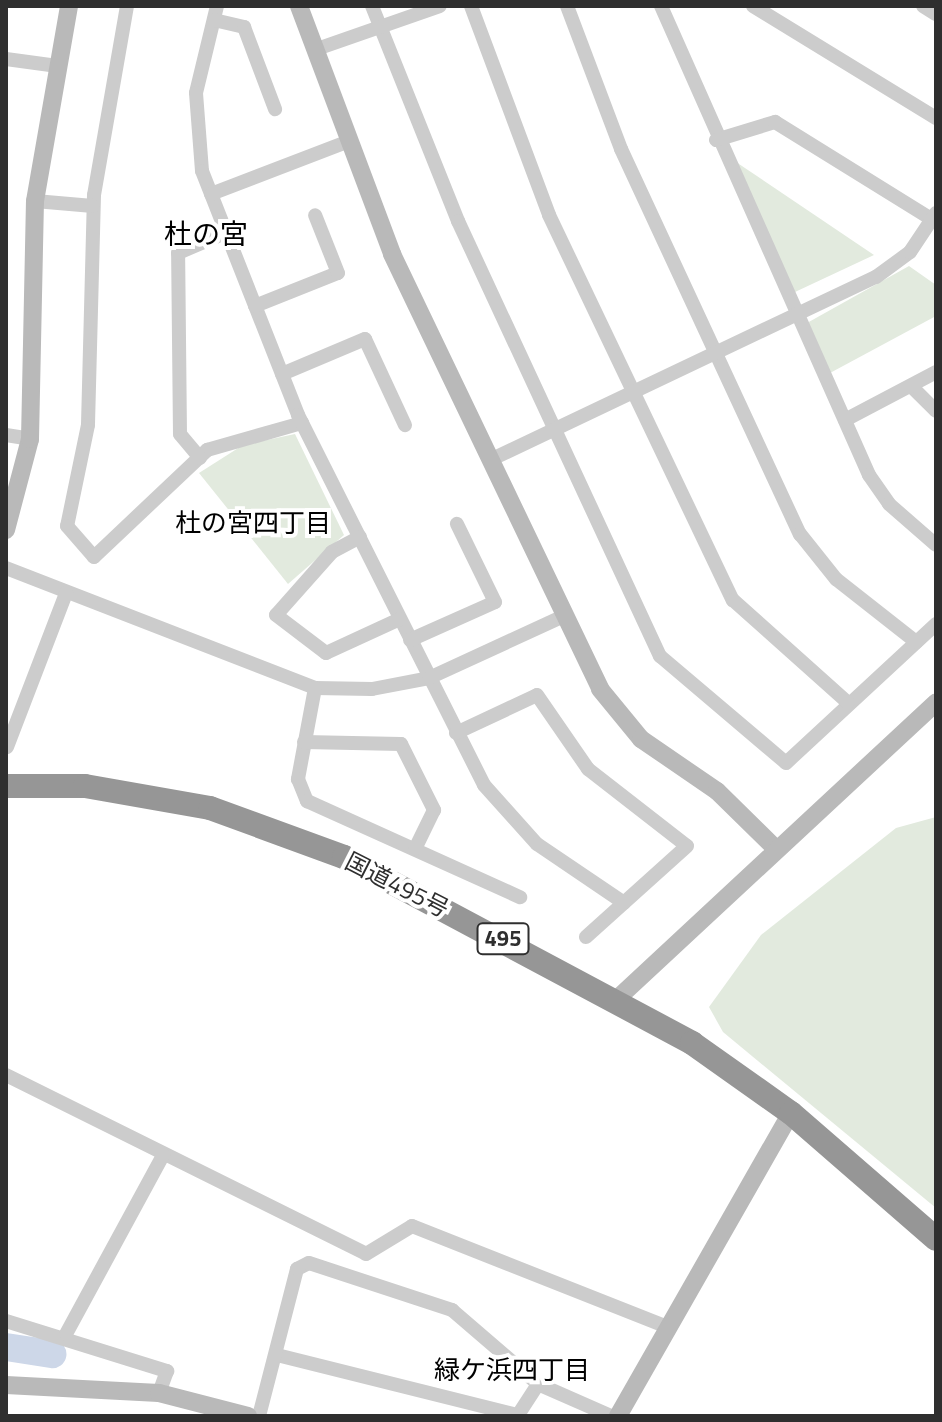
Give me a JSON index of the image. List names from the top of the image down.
{
  "streets": {
    "highway": ["国道495号", "495"]
  },
  "districts": ["杜の宮", "杜の宮四丁目", "緑ケ浜四丁目"]
}
